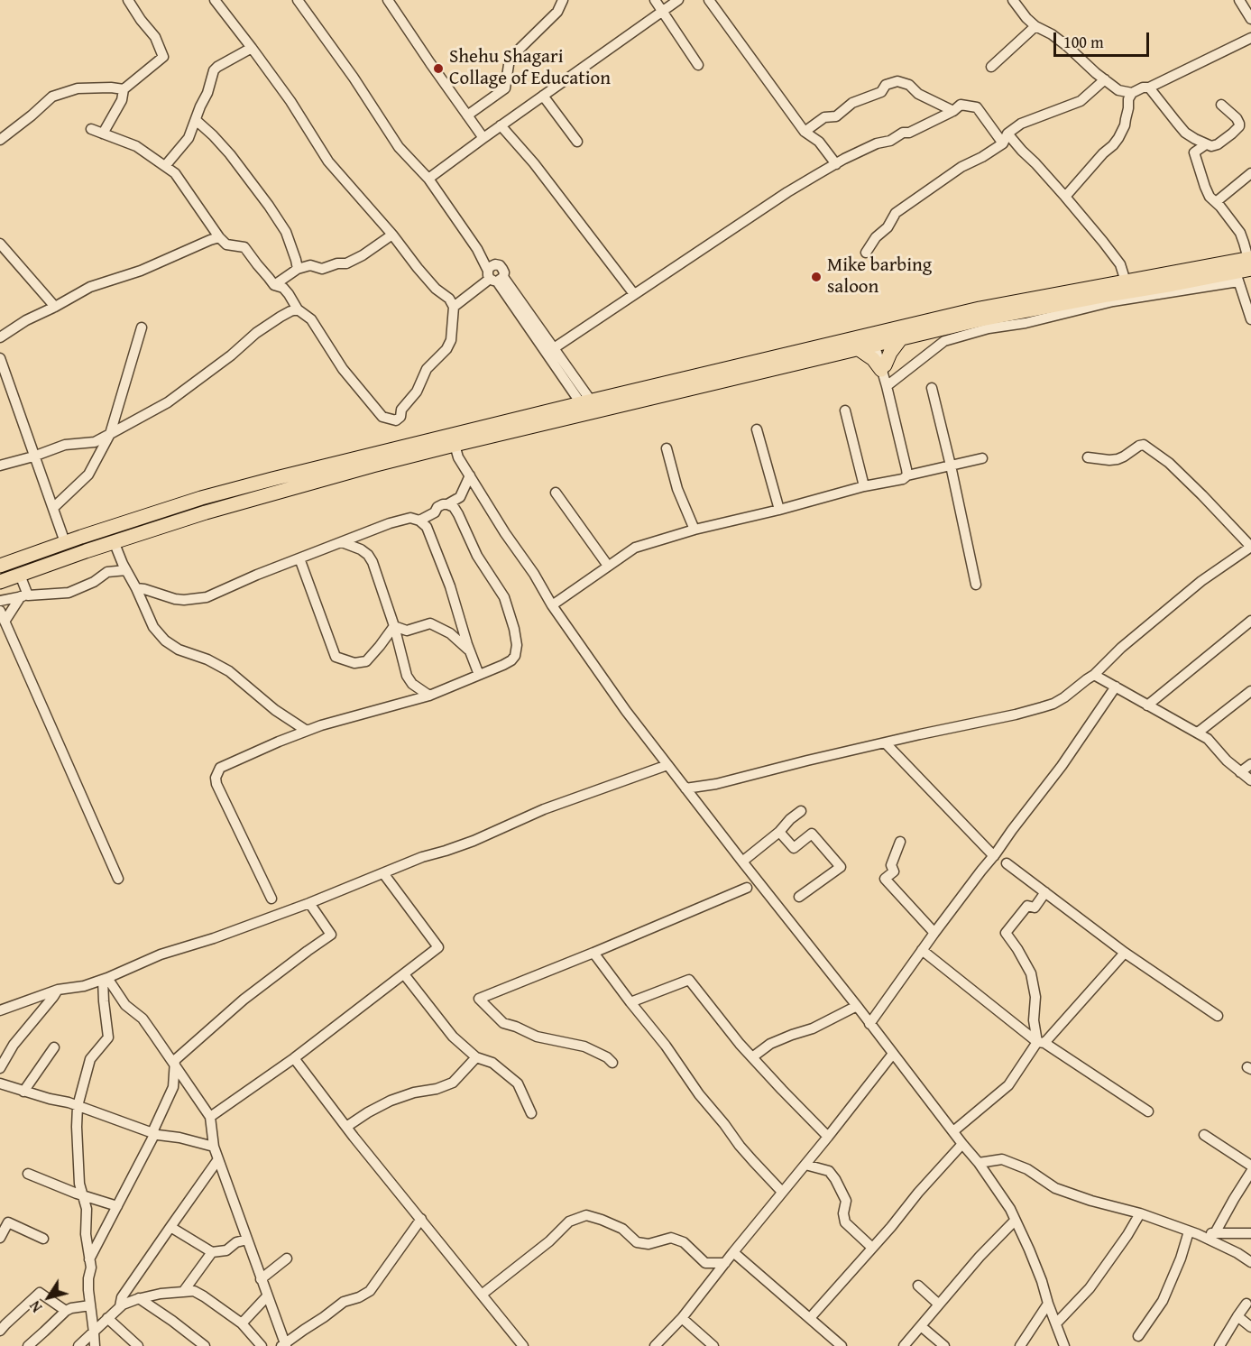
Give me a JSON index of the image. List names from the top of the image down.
{
  "places": ["Shehu Shagari Collage of Education", "Mike barbing saloon"],
  "scale_bar": "100 m",
  "north": "bottom left"
}
